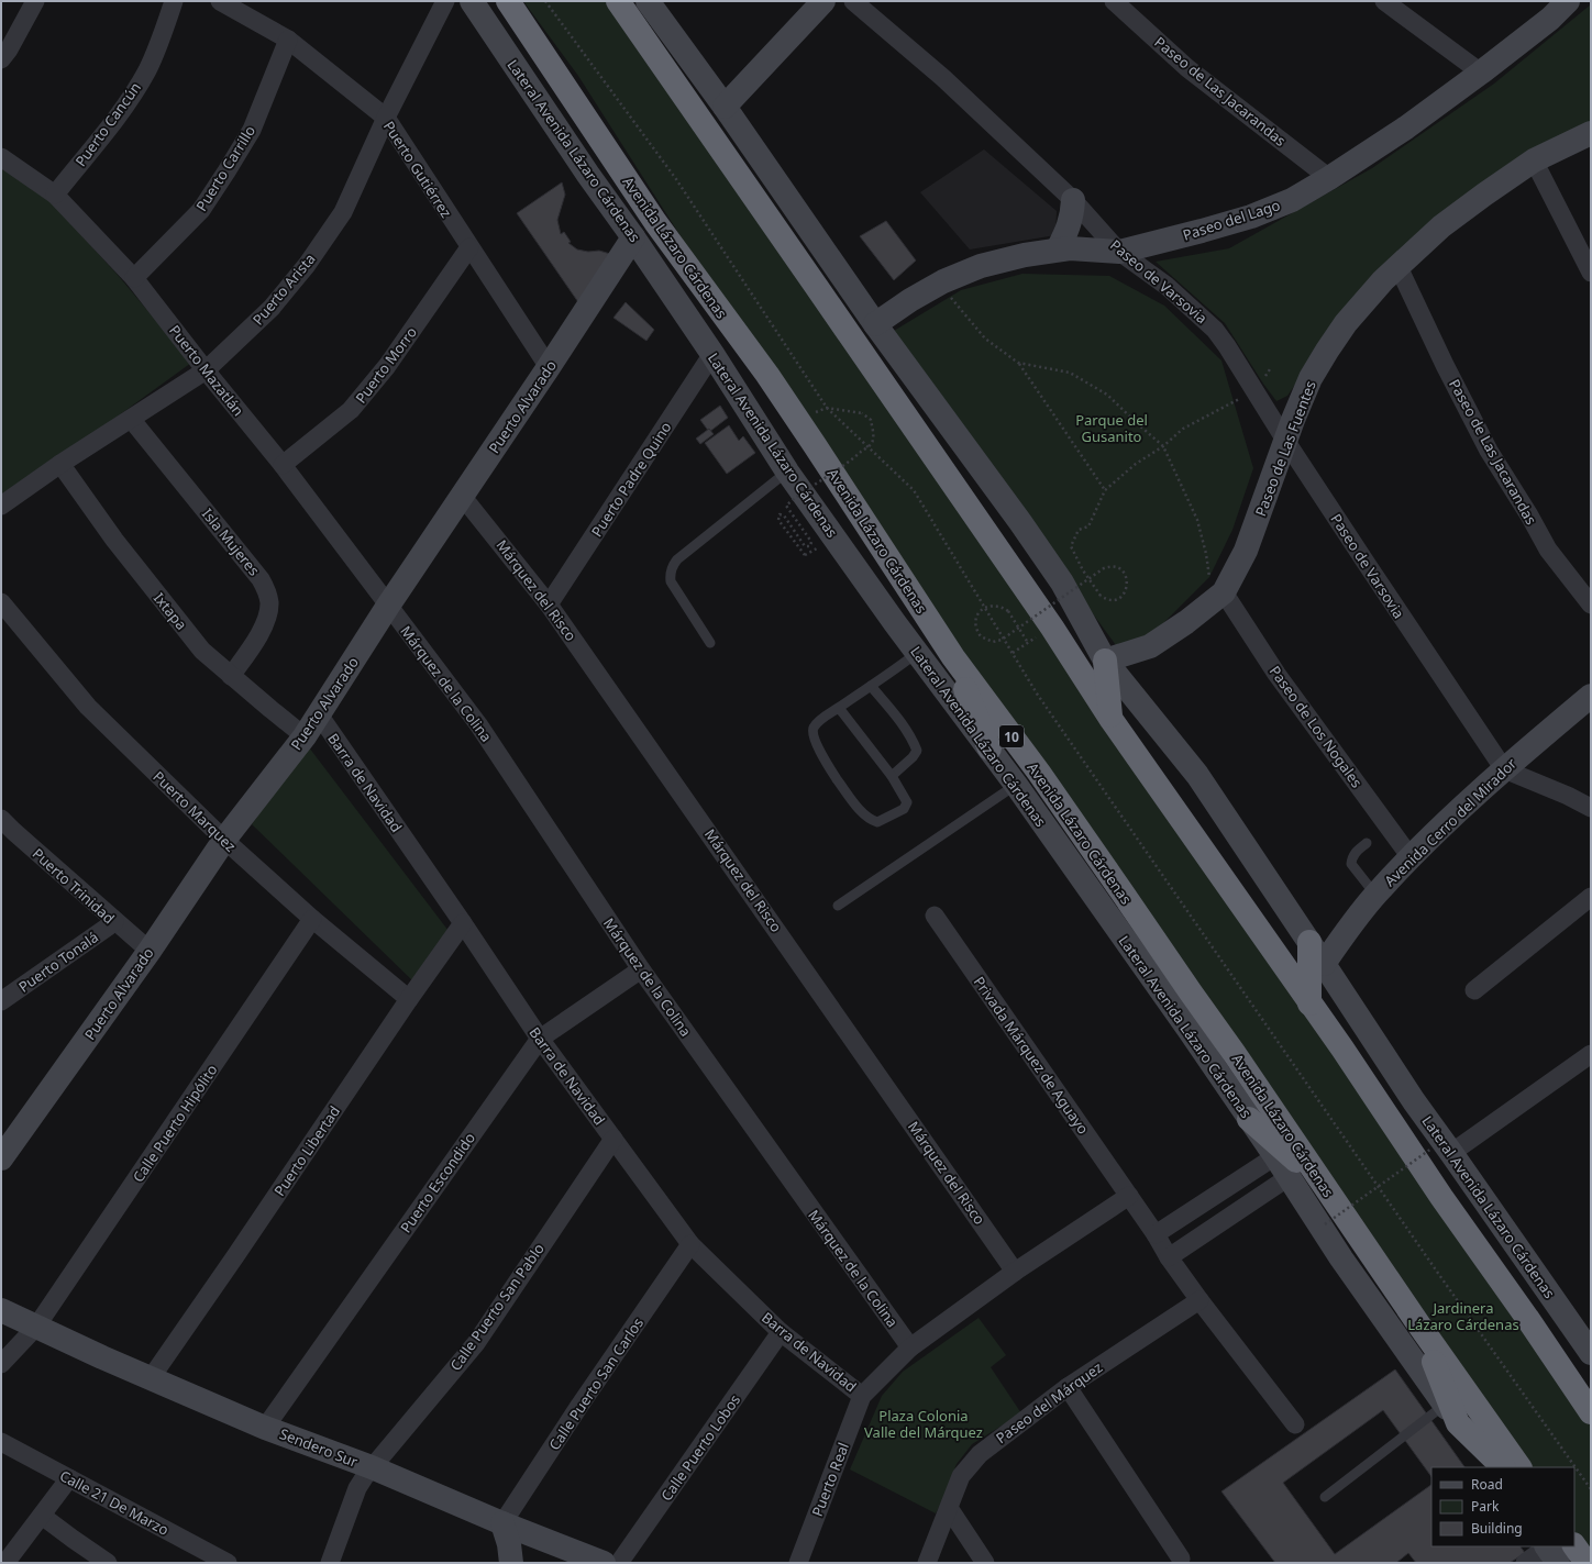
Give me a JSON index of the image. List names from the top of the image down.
{
  "streets": {
    "highway": ["Avenida Lázaro Cárdenas", "10"],
    "street": [
      "Paseo de Las Jacarandas",
      "Puerto Cancún",
      "Lateral Avenida Lázaro Cárdenas",
      "Puerto Carrillo",
      "Puerto Gutiérrez",
      "Paseo del Lago",
      "Paseo de Varsovia",
      "Puerto Arista",
      "Puerto Morro",
      "Puerto Mazatlán",
      "Puerto Alvarado",
      "Paseo de Las Fuentes",
      "Puerto Padre Quino",
      "Isla Mujeres",
      "Márquez del Risco",
      "Ixtapa",
      "Márquez de la Colina",
      "Paseo de Los Nogales",
      "Barra de Navidad",
      "Puerto Marquez",
      "Avenida Cerro del Mirador",
      "Puerto Trinidad",
      "Puerto Tonalá",
      "Privada Márquez de Aguayo",
      "Calle Puerto Hipólito",
      "Puerto Libertad",
      "Puerto Escondido",
      "Calle Puerto San Pablo",
      "Calle Puerto San Carlos",
      "Paseo del Márquez",
      "Sendero Sur",
      "Calle Puerto Lobos",
      "Puerto Real",
      "Calle 21 De Marzo"
    ]
  },
  "crossings": [
    ["Paseo de Las Jacarandas", "Paseo del Lago"],
    ["Paseo de Las Jacarandas", "Paseo de Las Fuentes"],
    ["Puerto Cancún", "Puerto Mazatlán"],
    ["Lateral Avenida Lázaro Cárdenas", "Paseo del Lago"],
    ["Lateral Avenida Lázaro Cárdenas", "Puerto Alvarado"],
    ["Lateral Avenida Lázaro Cárdenas", "Paseo de Las Fuentes"],
    ["Lateral Avenida Lázaro Cárdenas", "Puerto Padre Quino"],
    ["Lateral Avenida Lázaro Cárdenas", "Avenida Cerro del Mirador"],
    ["Puerto Carrillo", "Puerto Gutiérrez"],
    ["Puerto Carrillo", "Puerto Mazatlán"],
    ["Puerto Gutiérrez", "Puerto Arista"],
    ["Puerto Gutiérrez", "Puerto Morro"],
    ["Puerto Gutiérrez", "Puerto Alvarado"],
    ["Paseo del Lago", "Paseo de Varsovia"],
    ["Paseo de Varsovia", "Paseo de Las Fuentes"],
    ["Paseo de Varsovia", "Avenida Cerro del Mirador"],
    ["Puerto Arista", "Puerto Mazatlán"],
    ["Puerto Arista", "Isla Mujeres"],
    ["Puerto Arista", "Ixtapa"],
    ["Puerto Morro", "Puerto Mazatlán"],
    ["Puerto Mazatlán", "Puerto Alvarado"],
    ["Puerto Mazatlán", "Márquez de la Colina"],
    ["Puerto Alvarado", "Márquez del Risco"],
    ["Puerto Alvarado", "Ixtapa"],
    ["Puerto Alvarado", "Márquez de la Colina"],
    ["Puerto Alvarado", "Barra de Navidad"],
    ["Puerto Alvarado", "Puerto Marquez"],
    ["Puerto Alvarado", "Puerto Trinidad"],
    ["Paseo de Las Fuentes", "Paseo de Los Nogales"],
    ["Puerto Padre Quino", "Márquez del Risco"],
    ["Isla Mujeres", "Ixtapa"],
    ["Márquez de la Colina", "Puerto Escondido"],
    ["Paseo de Los Nogales", "Avenida Cerro del Mirador"],
    ["Barra de Navidad", "Puerto Libertad"],
    ["Barra de Navidad", "Puerto Escondido"],
    ["Barra de Navidad", "Calle Puerto San Pablo"],
    ["Barra de Navidad", "Calle Puerto San Carlos"],
    ["Barra de Navidad", "Calle Puerto Lobos"],
    ["Barra de Navidad", "Puerto Real"],
    ["Puerto Marquez", "Calle Puerto Hipólito"],
    ["Puerto Marquez", "Puerto Libertad"],
    ["Puerto Trinidad", "Puerto Tonalá"],
    ["Privada Márquez de Aguayo", "Paseo del Márquez"],
    ["Calle Puerto Hipólito", "Sendero Sur"],
    ["Puerto Libertad", "Sendero Sur"],
    ["Puerto Escondido", "Sendero Sur"],
    ["Calle Puerto San Pablo", "Sendero Sur"],
    ["Calle Puerto San Carlos", "Sendero Sur"]
  ],
  "parks": ["Parque del Gusanito", "Jardinera Lázaro Cárdenas", "Plaza Colonia Valle del Márquez"],
  "legend": ["Road", "Park", "Building"]
}
